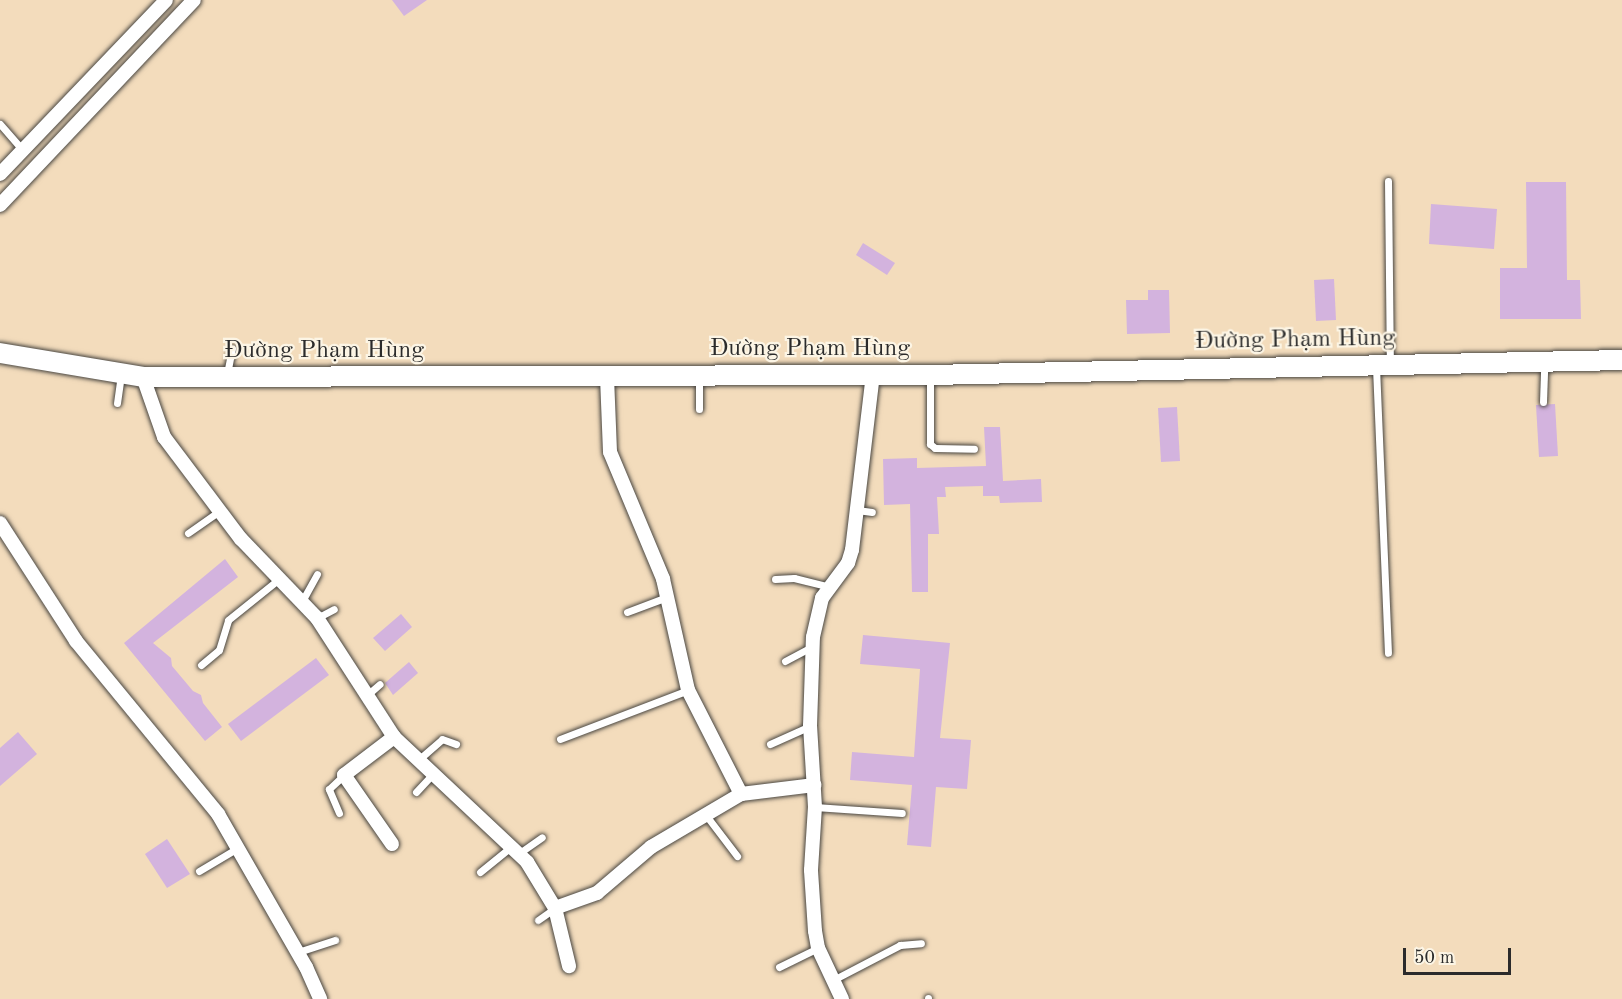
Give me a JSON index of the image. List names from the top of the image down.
{
  "streets": {
    "main road": ["Đường Phạm Hùng"]
  },
  "scale_bar": "50 m"
}
